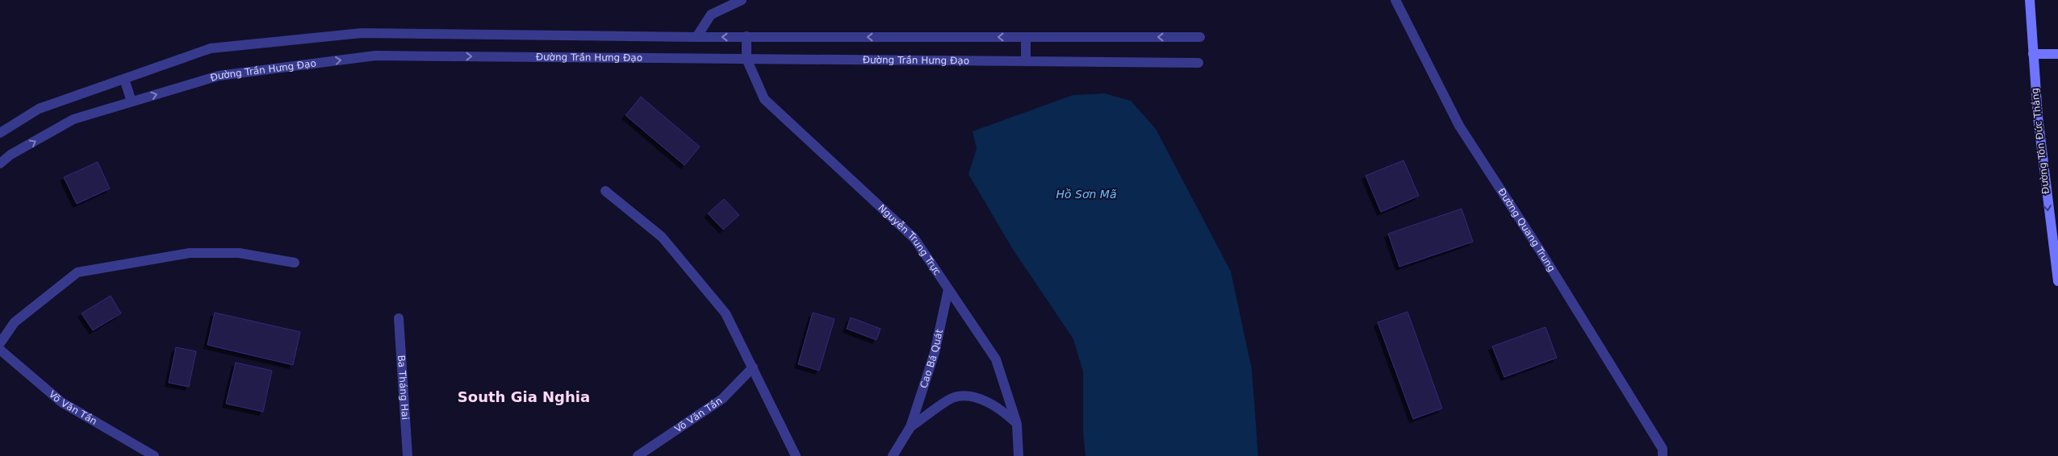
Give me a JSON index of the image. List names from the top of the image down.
{
  "streets": {
    "main road": ["Đường Tôn Đức Thắng"],
    "street": [
      "Đường Trần Hưng Đạo",
      "Đường Quang Trung",
      "Nguyễn Trung Trực",
      "Cao Bá Quát",
      "Ba Tháng Hai",
      "Võ Văn Tần"
    ]
  },
  "crossings": [
    ["Đường Trần Hưng Đạo", "Nguyễn Trung Trực"],
    ["Nguyễn Trung Trực", "Cao Bá Quát"]
  ],
  "one_way": ["Đường Tôn Đức Thắng"],
  "districts": ["South Gia Nghia"],
  "water": ["Hồ Sơn Mã"]
}
